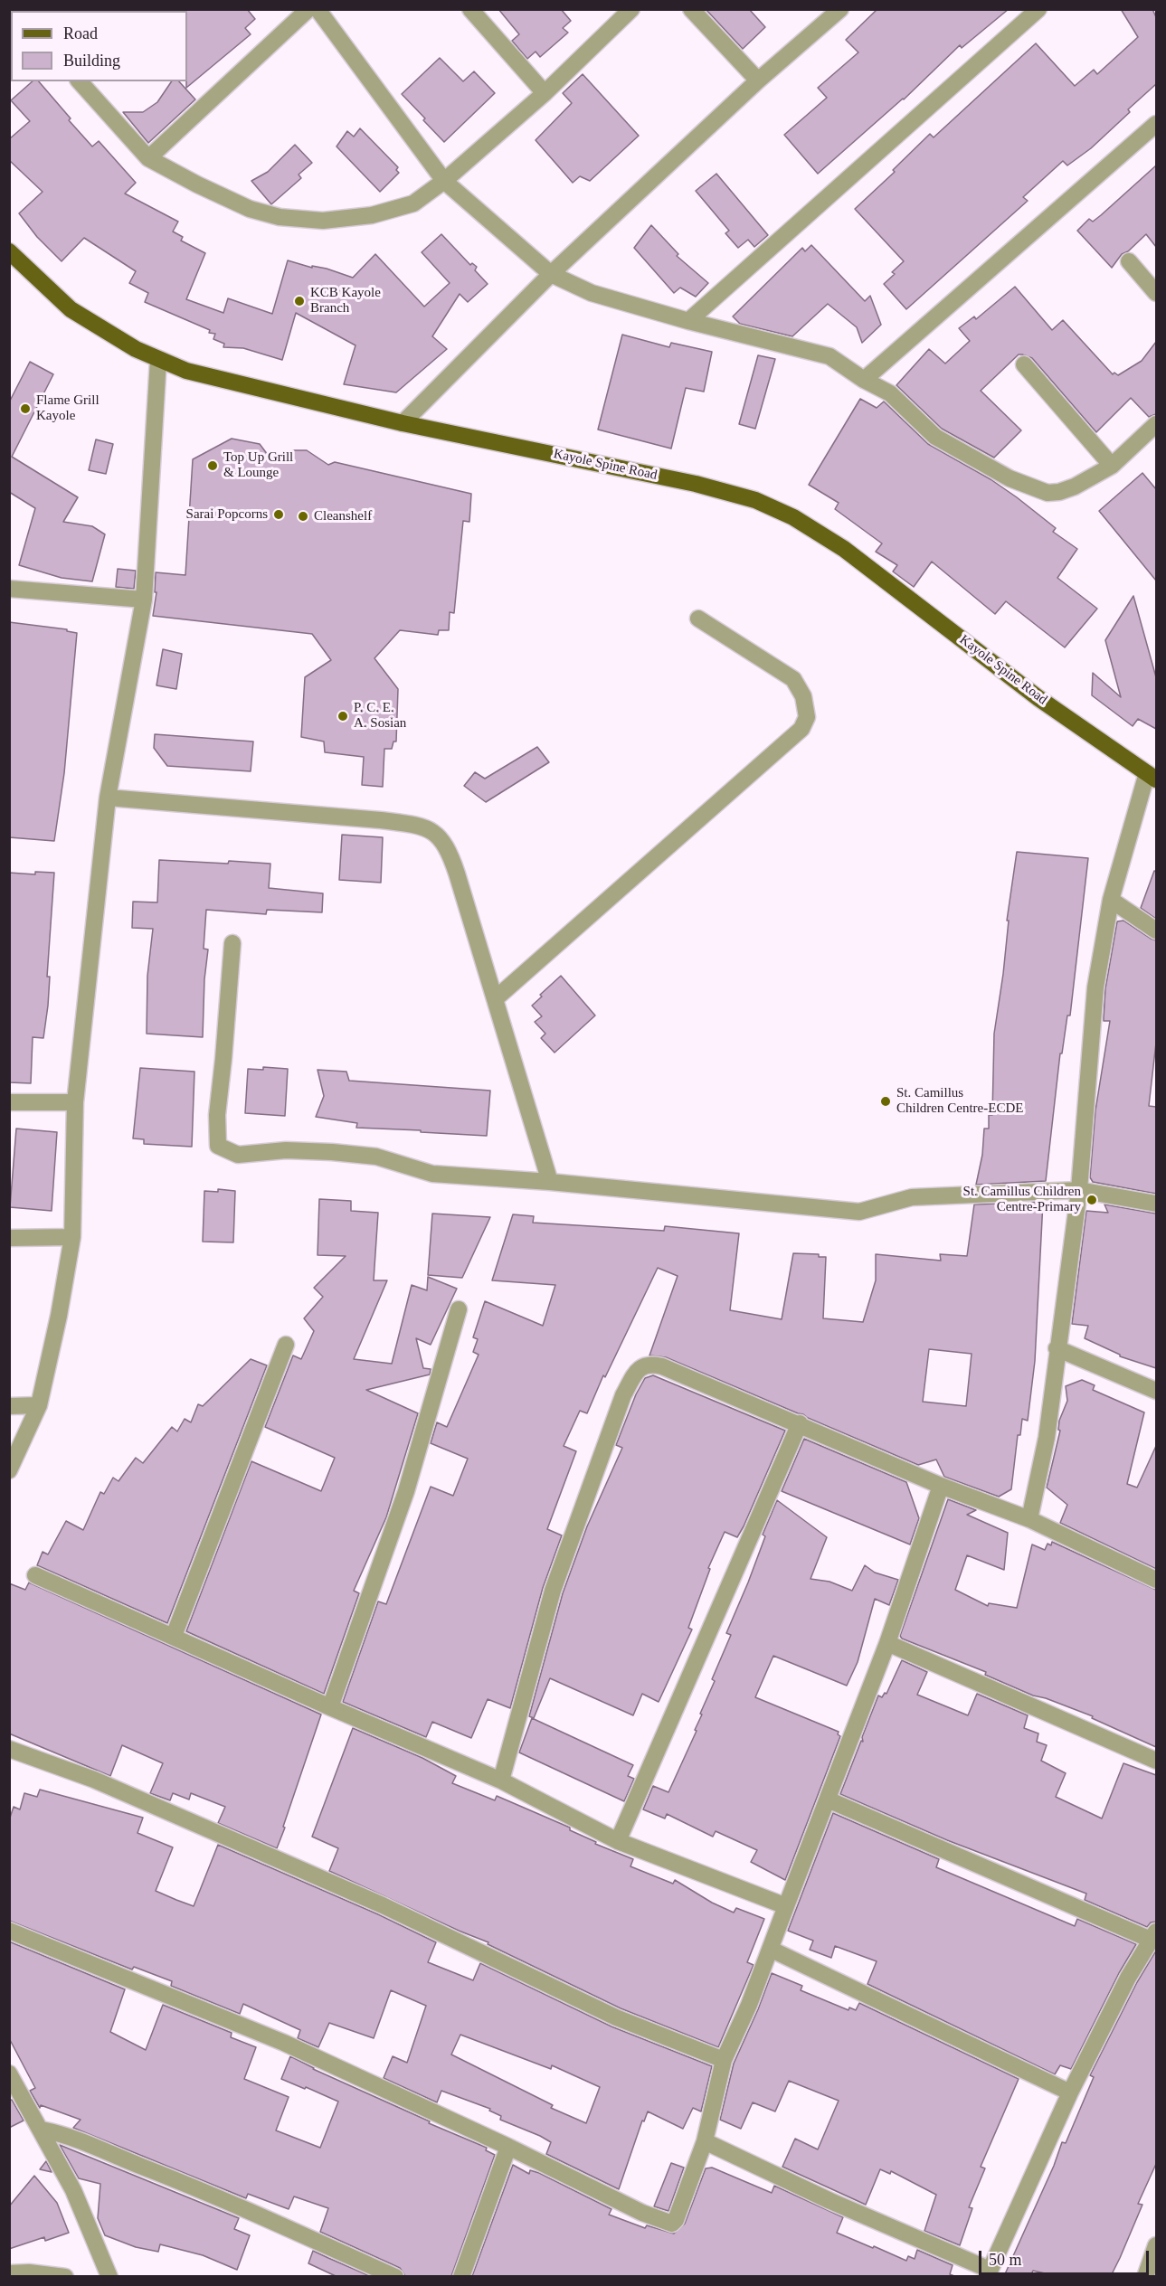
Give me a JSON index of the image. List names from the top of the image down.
{
  "streets": {
    "main road": ["Kayole Spine Road"]
  },
  "places": [
    "KCB Kayole Branch",
    "Flame Grill Kayole",
    "Top Up Grill & Lounge",
    "Sarai Popcorns",
    "Cleanshelf",
    "P. C. E. A. Sosian",
    "St. Camillus Children Centre-ECDE",
    "St. Camillus Children Centre-Primary"
  ],
  "legend": ["Road", "Building"],
  "scale_bar": "50 m"
}
